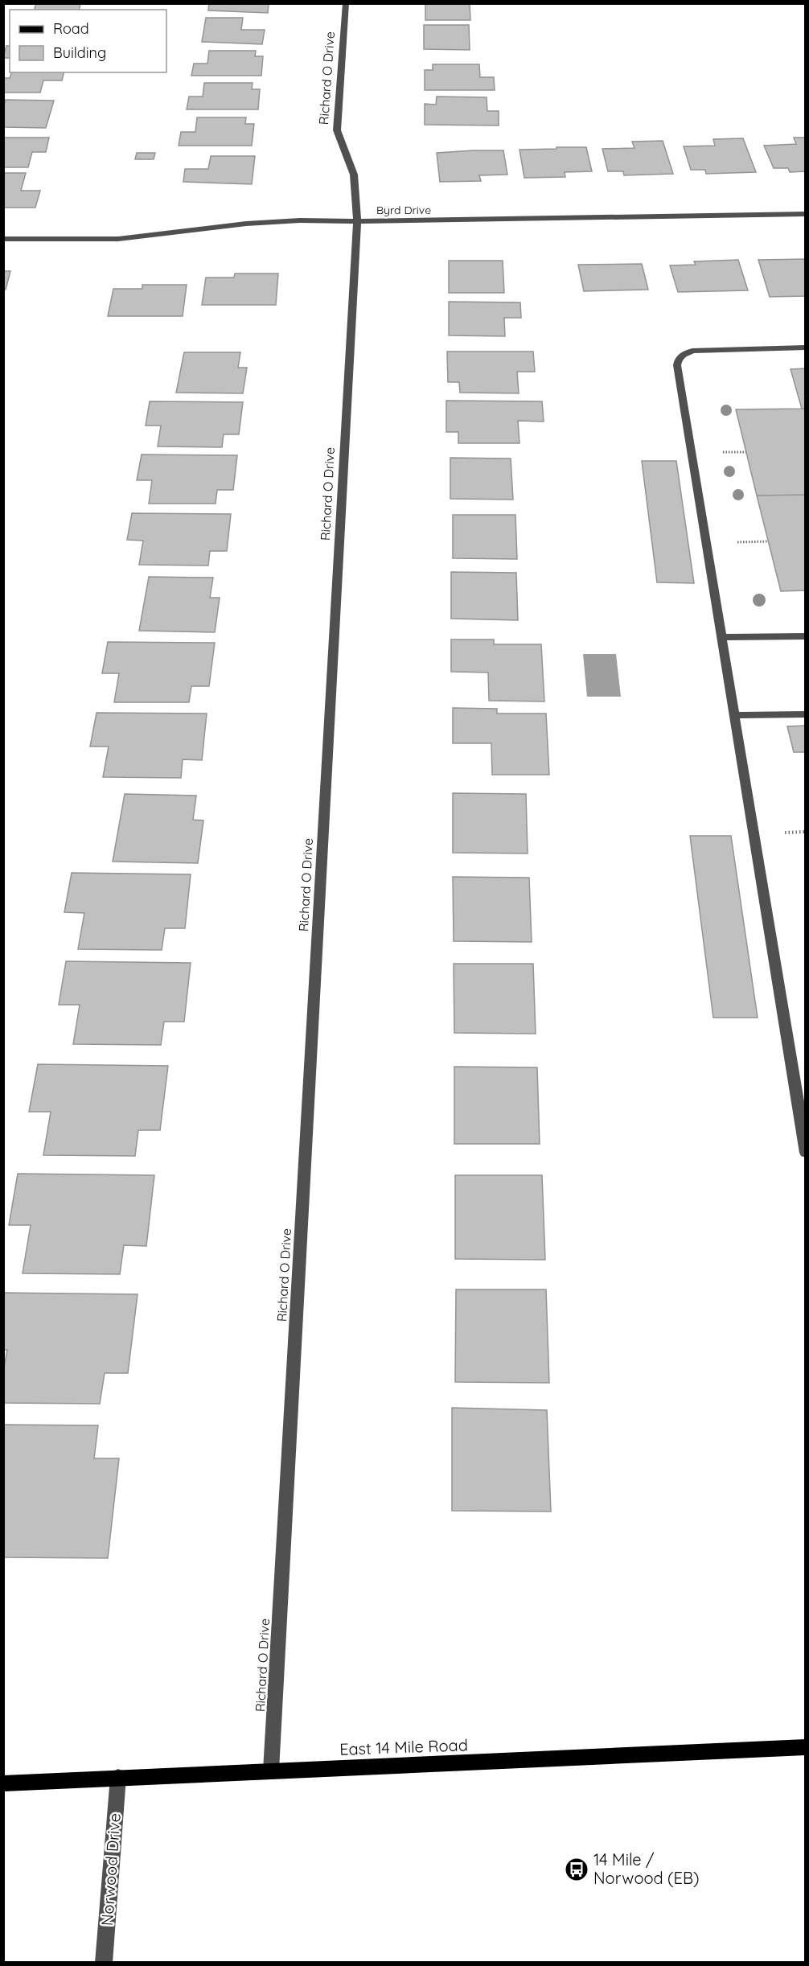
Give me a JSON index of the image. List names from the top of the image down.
{
  "streets": {
    "main road": ["East 14 Mile Road"],
    "street": ["Richard O Drive", "Byrd Drive", "Norwood Drive"]
  },
  "crossings": [
    ["Richard O Drive", "Byrd Drive"],
    ["Richard O Drive", "East 14 Mile Road"],
    ["East 14 Mile Road", "Norwood Drive"]
  ],
  "places": {
    "bus stop": ["14 Mile / Norwood (EB)"]
  },
  "legend": ["Road", "Building"]
}
